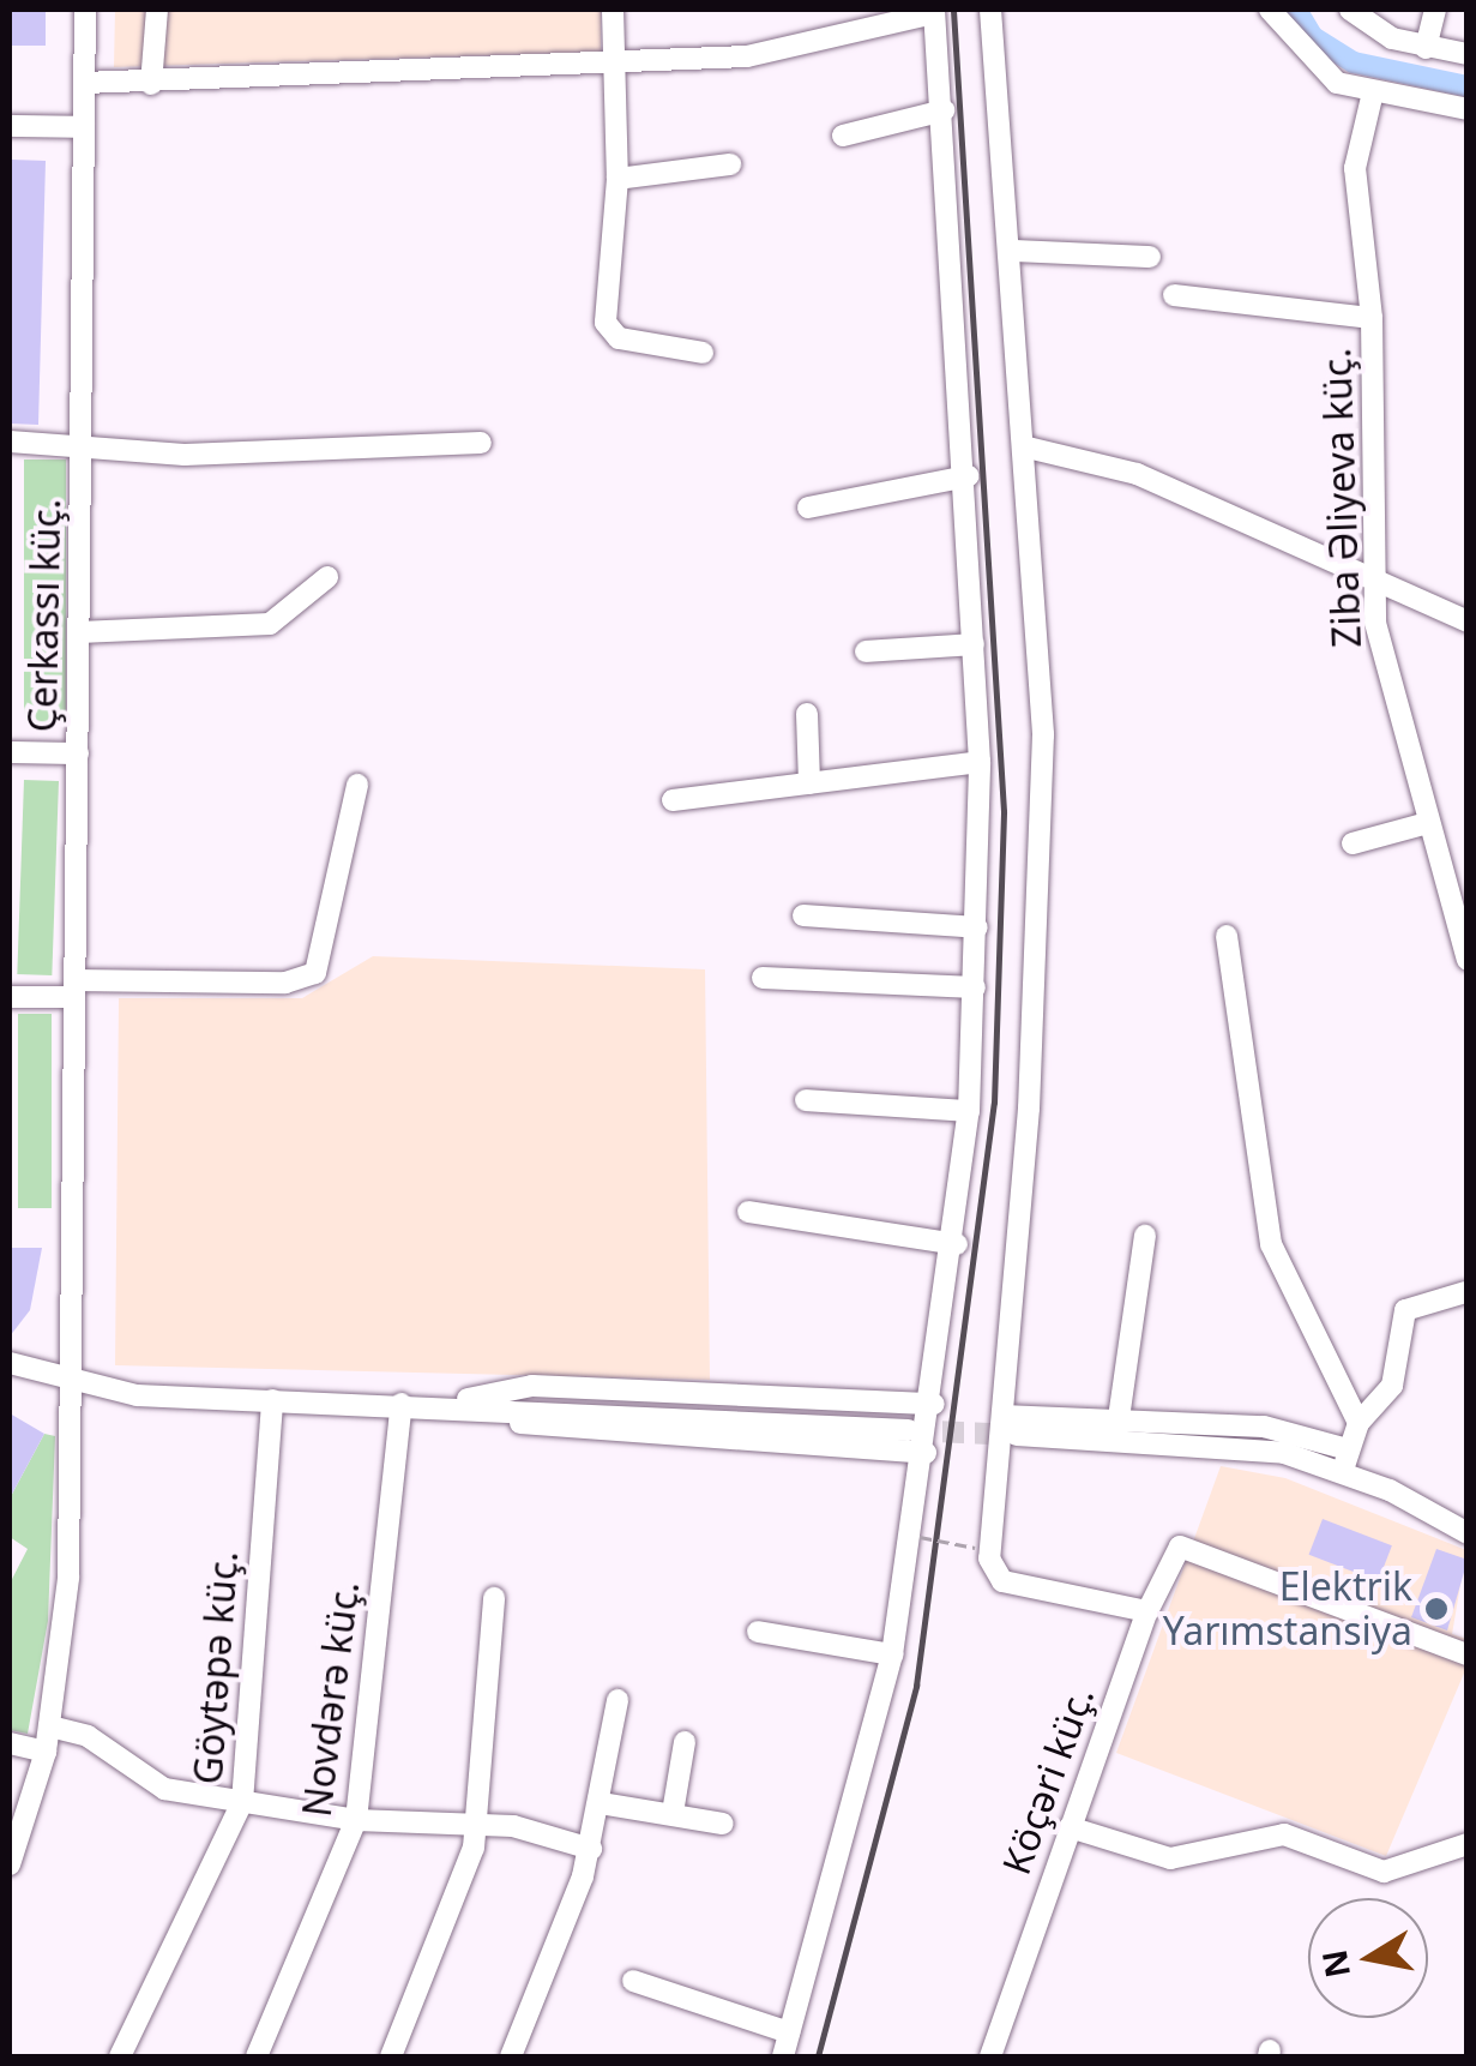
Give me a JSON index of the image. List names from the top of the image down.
{
  "streets": {
    "street": [
      "Ziba Əliyeva küç.",
      "Çerkassı küç.",
      "Göytəpə küç.",
      "Novdərə küç.",
      "Köçəri küç."
    ]
  },
  "places": ["Elektrik Yarımstansiya"],
  "north": "left"
}
